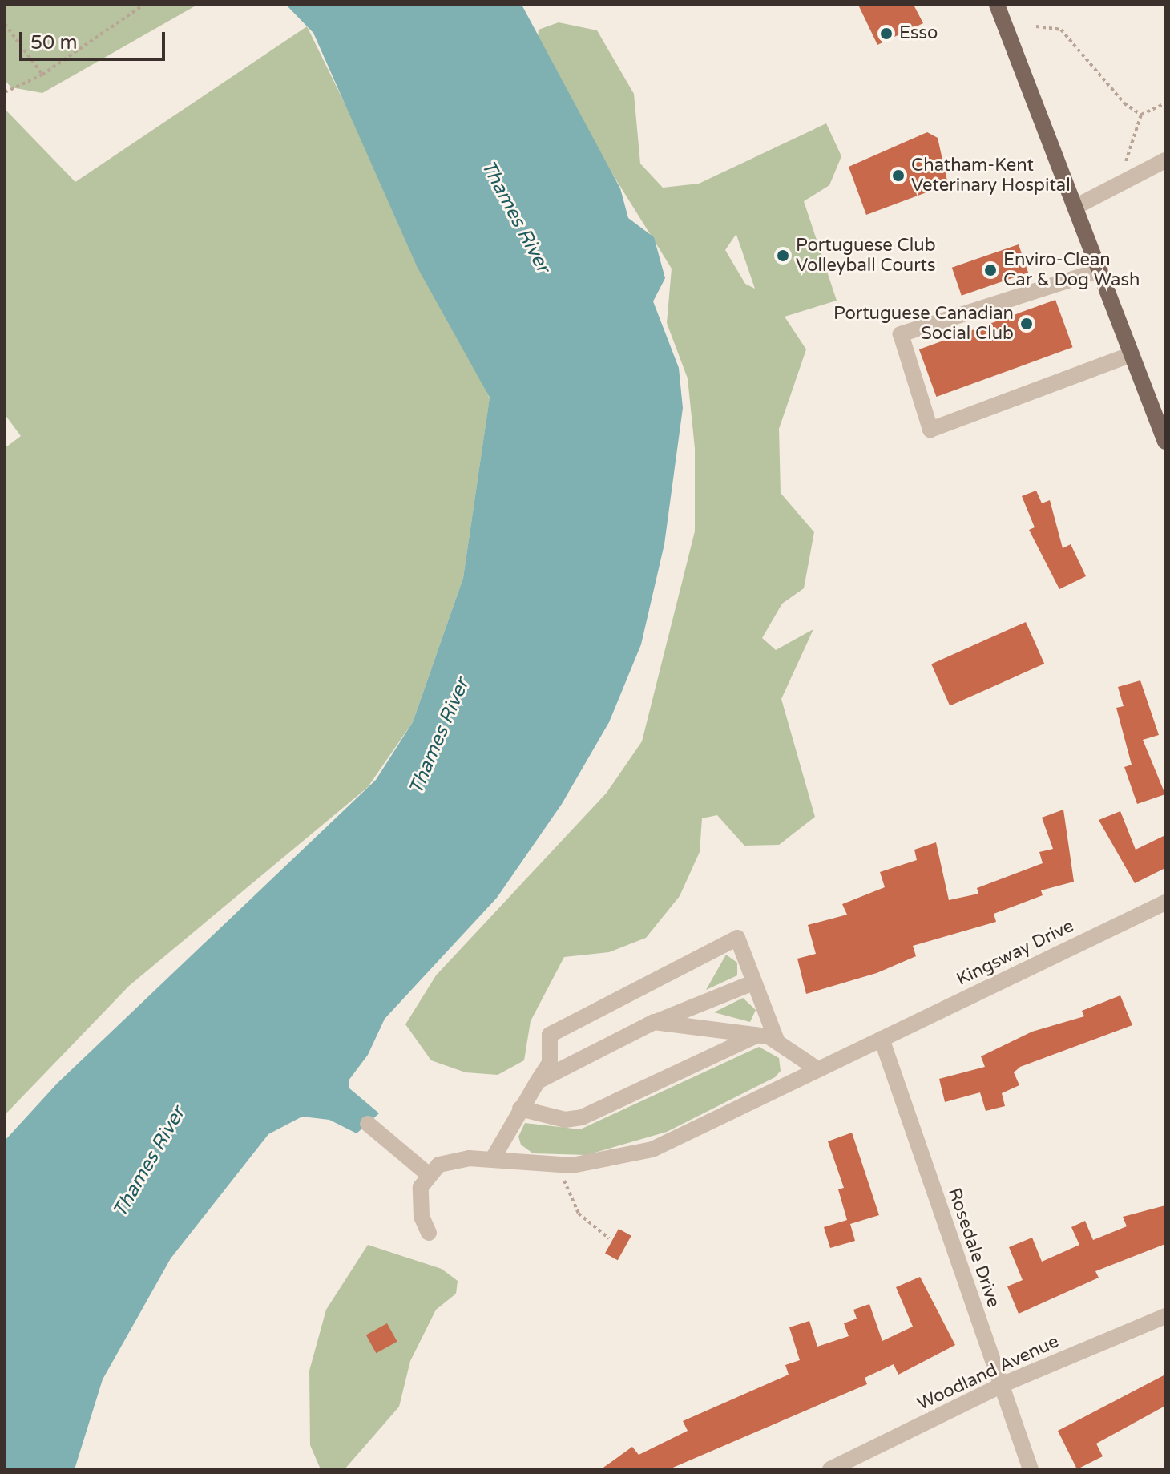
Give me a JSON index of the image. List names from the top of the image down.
{
  "streets": {
    "street": ["Kingsway Drive", "Rosedale Drive", "Woodland Avenue"]
  },
  "crossings": [
    ["Kingsway Drive", "Rosedale Drive"],
    ["Rosedale Drive", "Woodland Avenue"]
  ],
  "water": ["Thames River"],
  "places": [
    "Esso",
    "Chatham-Kent Veterinary Hospital",
    "Portuguese Club Volleyball Courts",
    "Enviro-Clean Car & Dog Wash",
    "Portuguese Canadian Social Club"
  ],
  "scale_bar": "50 m"
}
